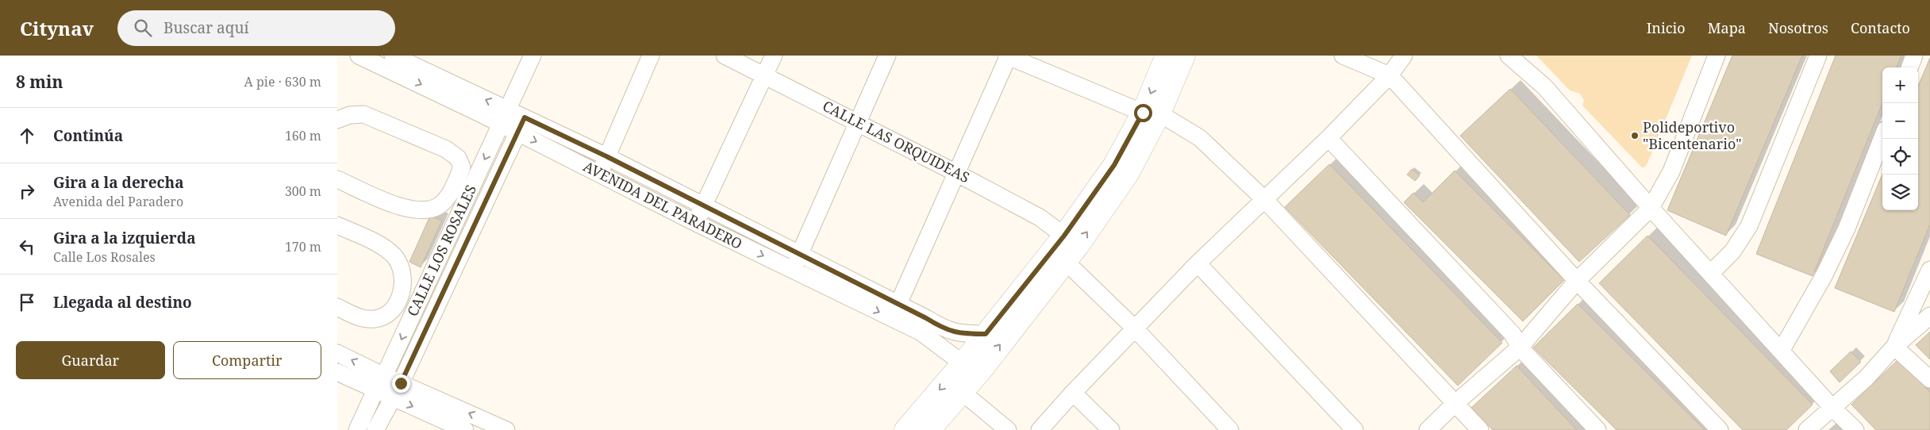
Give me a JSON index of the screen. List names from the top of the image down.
{
  "streets": {
    "street": ["CALLE LAS ORQUIDEAS", "AVENIDA DEL PARADERO", "CALLE LOS ROSALES"]
  },
  "crossings": [
    ["AVENIDA DEL PARADERO", "CALLE LOS ROSALES"]
  ],
  "places": ["Polideportivo \"Bicentenario\""],
  "page": {
    "header": "Citynav",
    "search": "Buscar aquí",
    "nav": [
      "Inicio",
      "Mapa",
      "Nosotros",
      "Contacto"
    ],
    "heading": ["8 min", "A pie · 630 m"],
    "map_buttons": ["+", "−"],
    "list": [
      ["Continúa", "160 m"],
      ["Gira a la derecha", "Avenida del Paradero", "300 m"],
      ["Gira a la izquierda", "Calle Los Rosales", "170 m"],
      "Llegada al destino"
    ],
    "buttons": ["Guardar", "Compartir"]
  }
}
